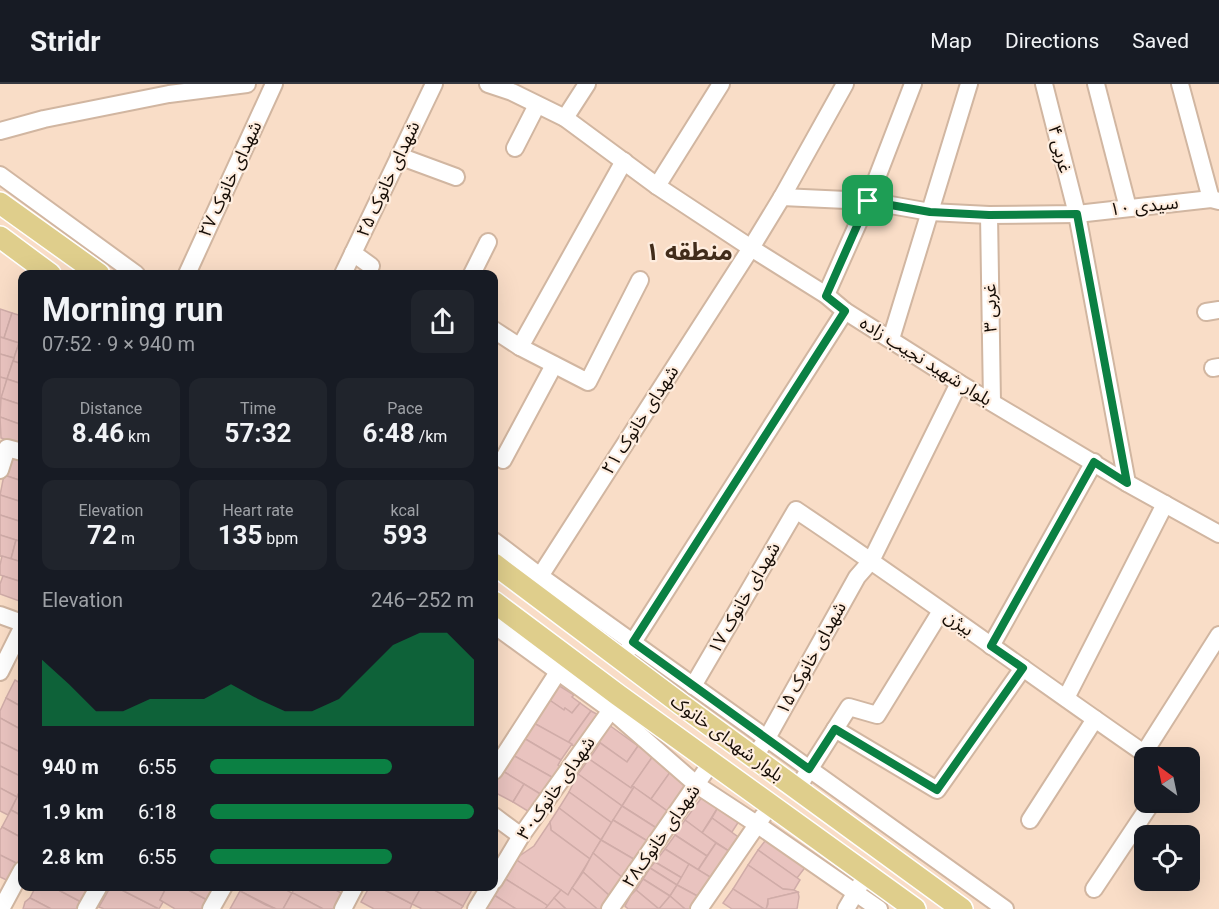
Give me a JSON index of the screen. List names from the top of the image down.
{
  "streets": {
    "main road": ["بلوار شهدای خانوک"],
    "street": [
      "غربی ۴",
      "شهدای خانوک ۲۷",
      "شهدای خانوک ۲۵",
      "سیدی ۱۰",
      "غربی ۳",
      "بلوار شهید نجیب زاده",
      "شهدای خانوک ۲۱",
      "شهدای خانوک ۱۷",
      "بیژن",
      "شهدای خانوک ۱۵",
      "شهدای خانوک۳۰",
      "شهدای خانوک۲۸"
    ]
  },
  "crossings": [
    ["غربی ۴", "سیدی ۱۰"],
    ["غربی ۴", "بلوار شهید نجیب زاده"],
    ["سیدی ۱۰", "غربی ۳"],
    ["سیدی ۱۰", "شهدای خانوک ۲۱"],
    ["غربی ۳", "بلوار شهید نجیب زاده"],
    ["بلوار شهید نجیب زاده", "شهدای خانوک ۲۱"],
    ["بلوار شهید نجیب زاده", "شهدای خانوک ۱۵"],
    ["شهدای خانوک ۲۱", "بلوار شهدای خانوک"],
    ["شهدای خانوک ۱۷", "بیژن"],
    ["بیژن", "شهدای خانوک ۱۵"],
    ["شهدای خانوک ۱۵", "بلوار شهدای خانوک"],
    ["بلوار شهدای خانوک", "شهدای خانوک۳۰"],
    ["بلوار شهدای خانوک", "شهدای خانوک۲۸"]
  ],
  "districts": ["منطقه ۱"],
  "north": "top left",
  "page": {
    "header": "Stridr",
    "nav": ["Map", "Directions", "Saved"],
    "heading": ["Morning run", "07:52 · 9 × 940 m"],
    "stats": [
      ["Distance", "8.46 km"],
      ["Time", "57:32"],
      ["Pace", "6:48 /km"],
      ["Elevation", "72 m"],
      ["Heart rate", "135 bpm"],
      ["kcal", "593"]
    ],
    "chart": ["Elevation", "246–252 m"],
    "list": [
      {
        "name": "940 m",
        "note": "6:55"
      },
      {
        "name": "1.9 km",
        "note": "6:18"
      },
      {
        "name": "2.8 km",
        "note": "6:55"
      }
    ]
  }
}
